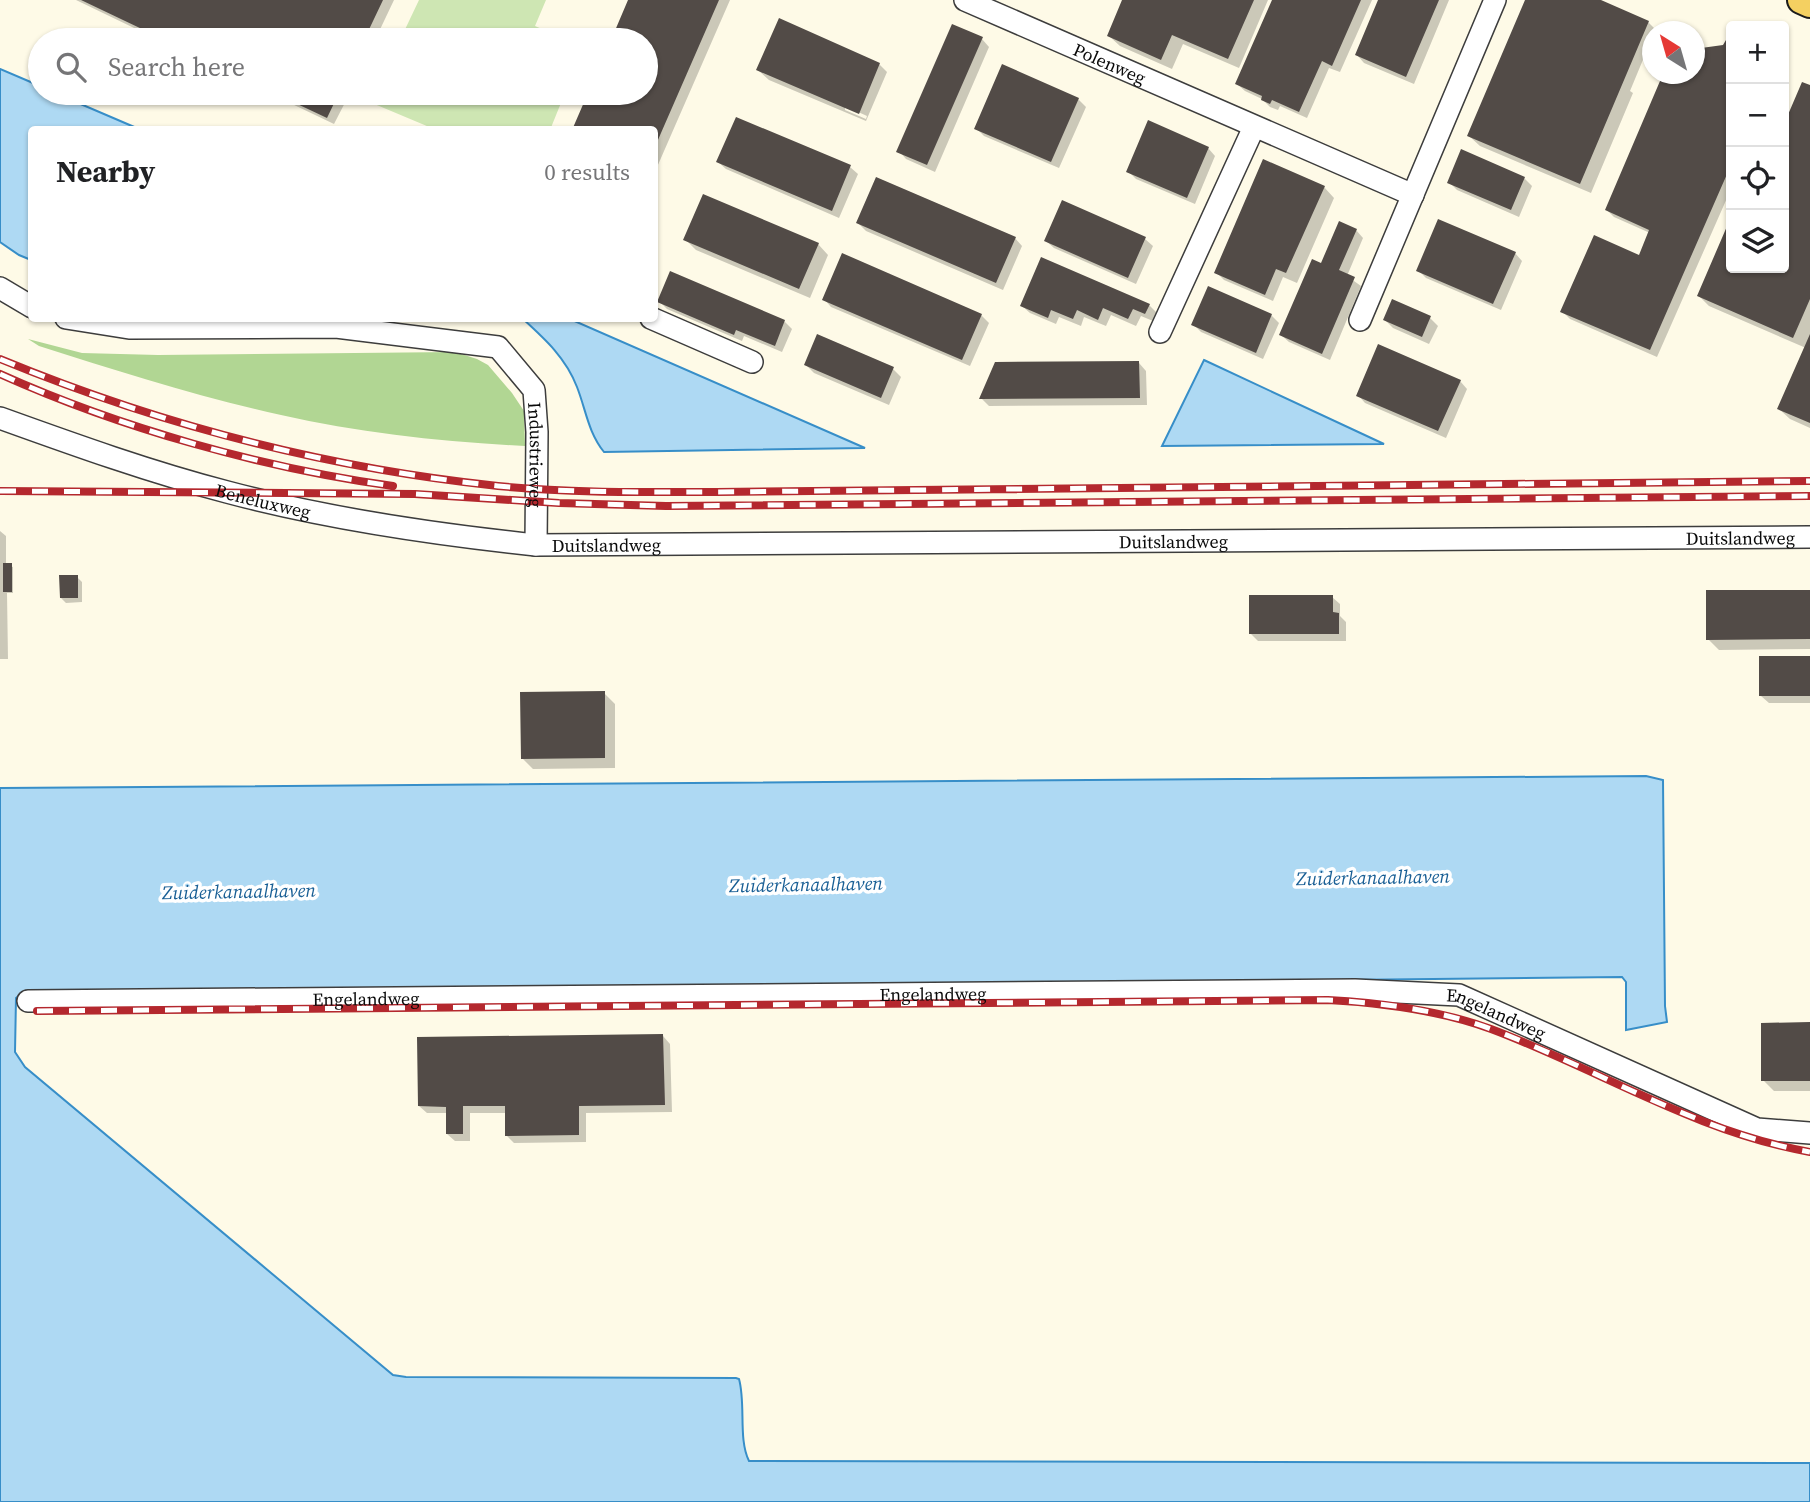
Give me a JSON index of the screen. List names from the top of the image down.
{
  "streets": {
    "street": [
      "Polenweg",
      "Industrieweg",
      "Beneluxweg",
      "Duitslandweg",
      "Engelandweg"
    ]
  },
  "crossings": [
    ["Industrieweg", "Beneluxweg"],
    ["Industrieweg", "Duitslandweg"],
    ["Beneluxweg", "Duitslandweg"]
  ],
  "water": ["Zuiderkanaalhaven"],
  "north": "top left",
  "page": {
    "map_buttons": ["+", "−"],
    "search": "Search here",
    "heading": ["Nearby", "0 results"]
  }
}
